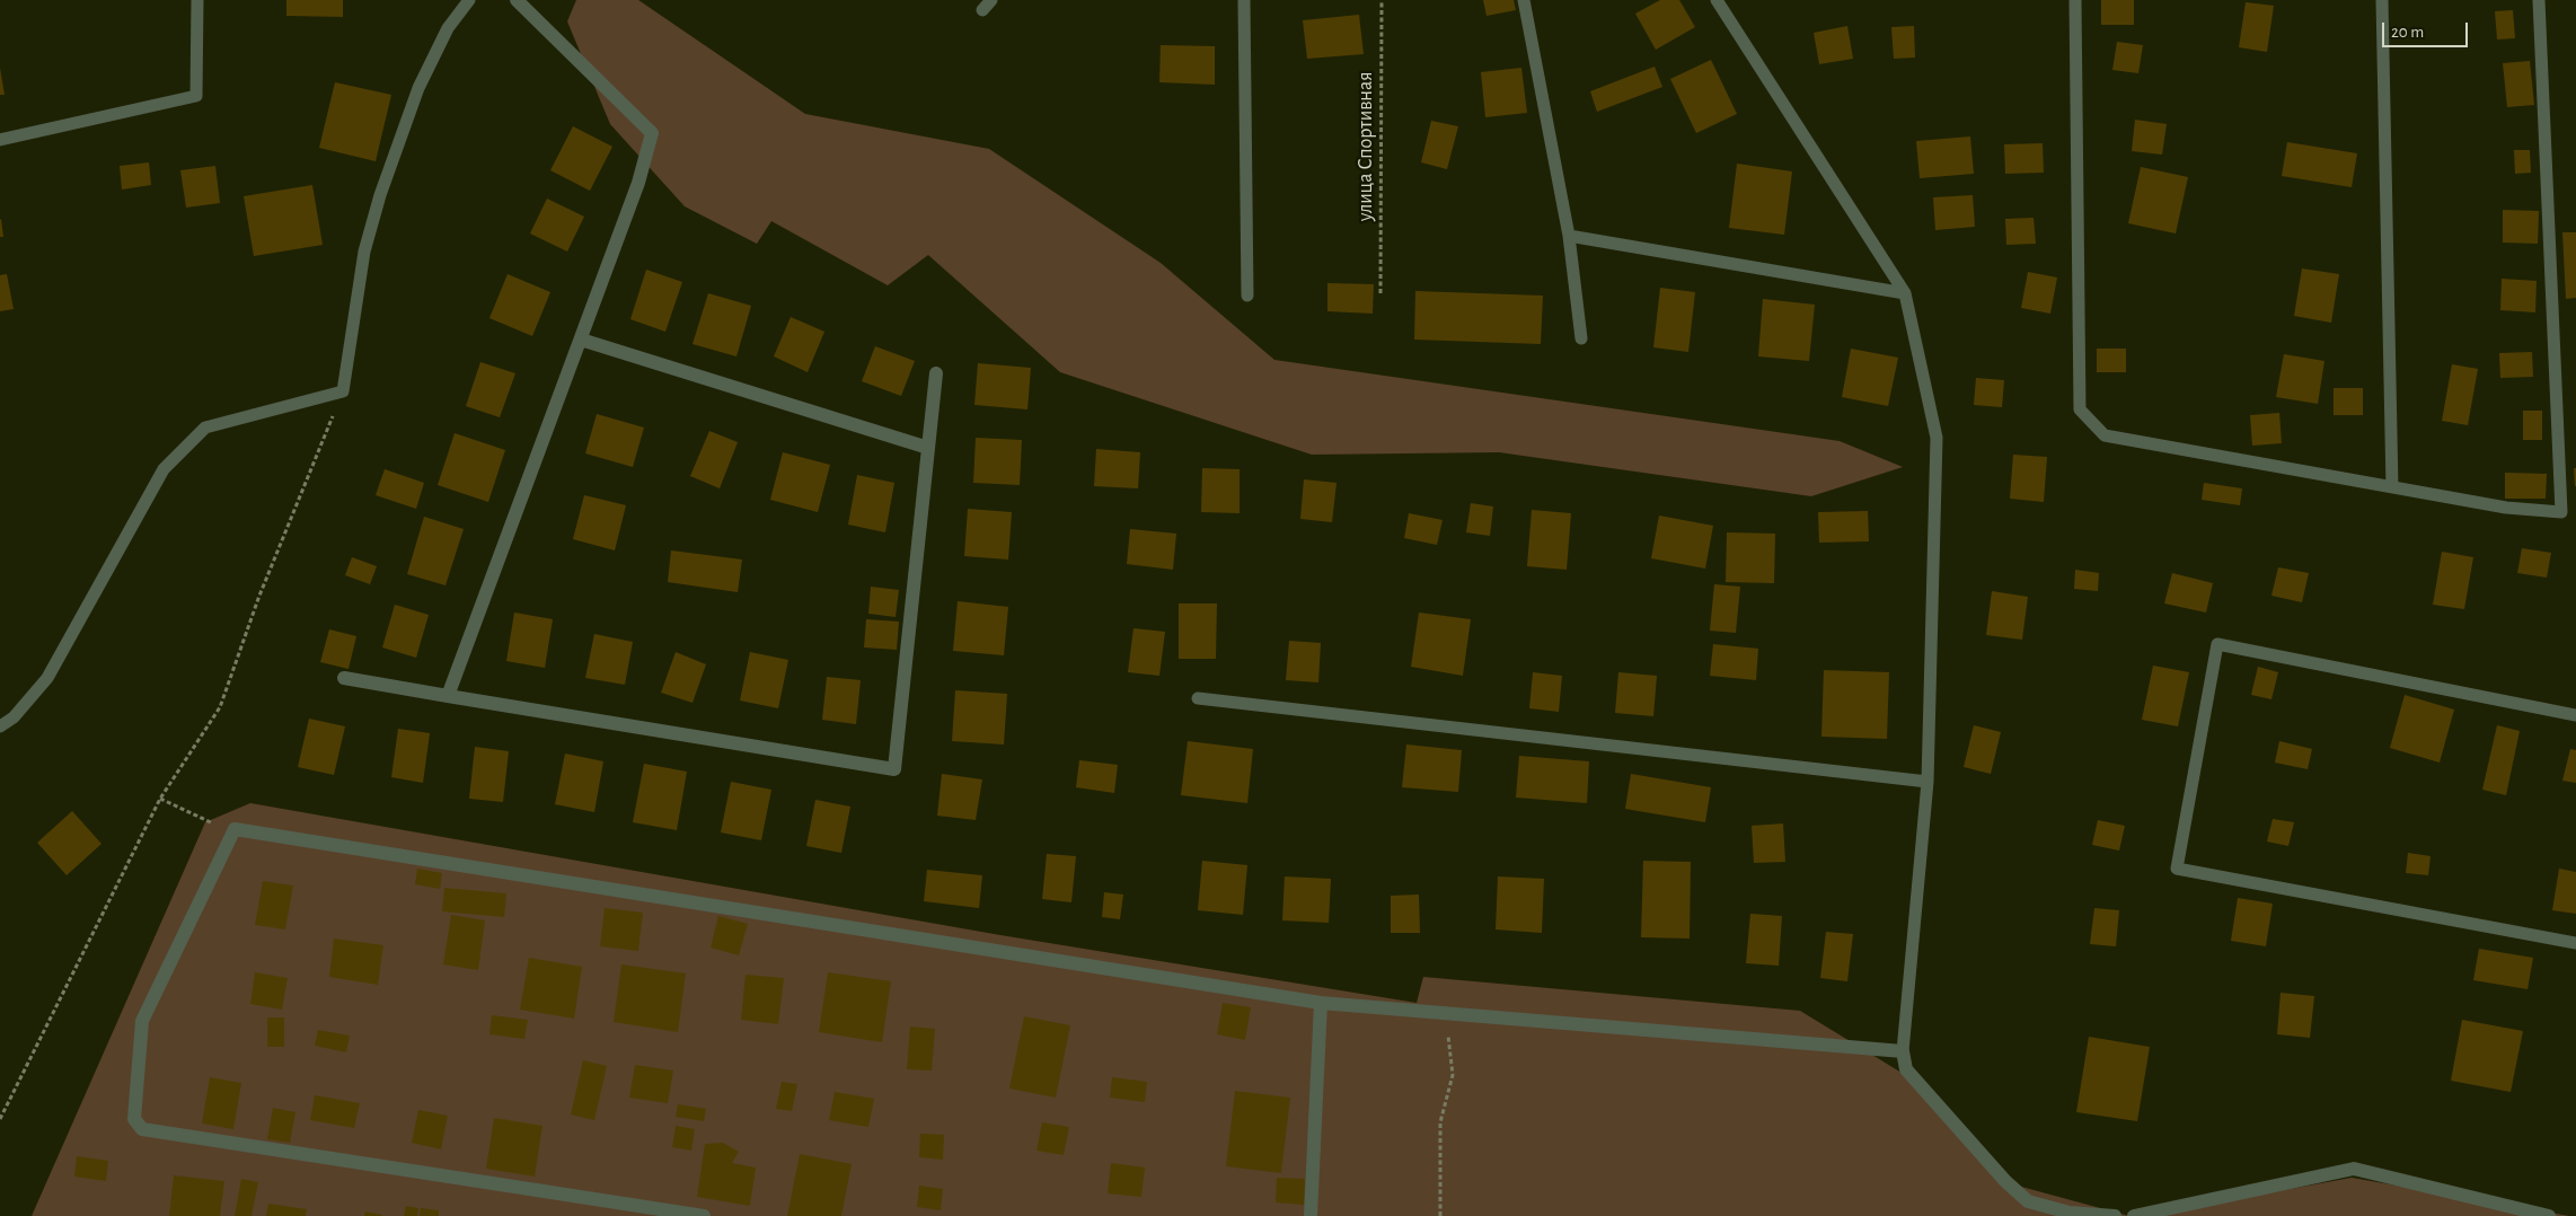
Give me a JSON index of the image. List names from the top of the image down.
{
  "streets": {
    "path": ["улица Спортивная"]
  },
  "scale_bar": "20 m"
}
